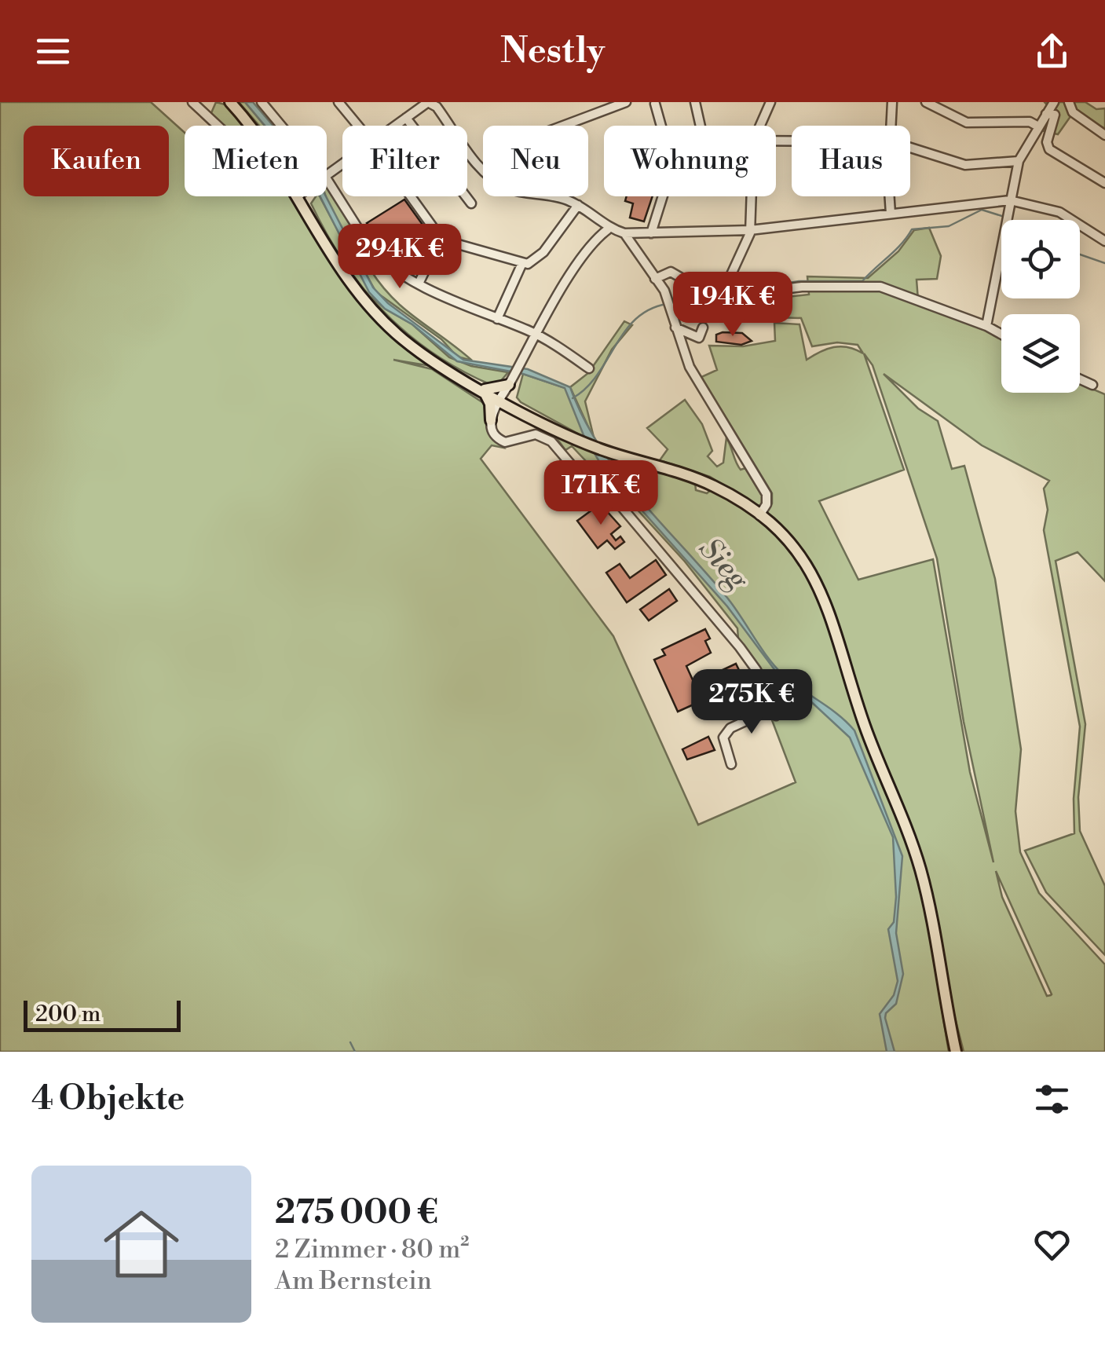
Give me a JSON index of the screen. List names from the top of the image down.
{
  "water": ["Sieg"],
  "scale_bar": "200 m",
  "page": {
    "header": "Nestly",
    "chip": [
      "Kaufen",
      "Mieten",
      "Filter",
      "Neu",
      "Wohnung",
      "Haus"
    ],
    "price": [
      "294K €",
      "194K €",
      "171K €",
      "275K €"
    ],
    "scale": "200 m",
    "heading": "4 Objekte",
    "list": [
      {
        "name": "275 000 €",
        "note": "2 Zimmer · 80 m² · Am Bernstein"
      }
    ]
  }
}
